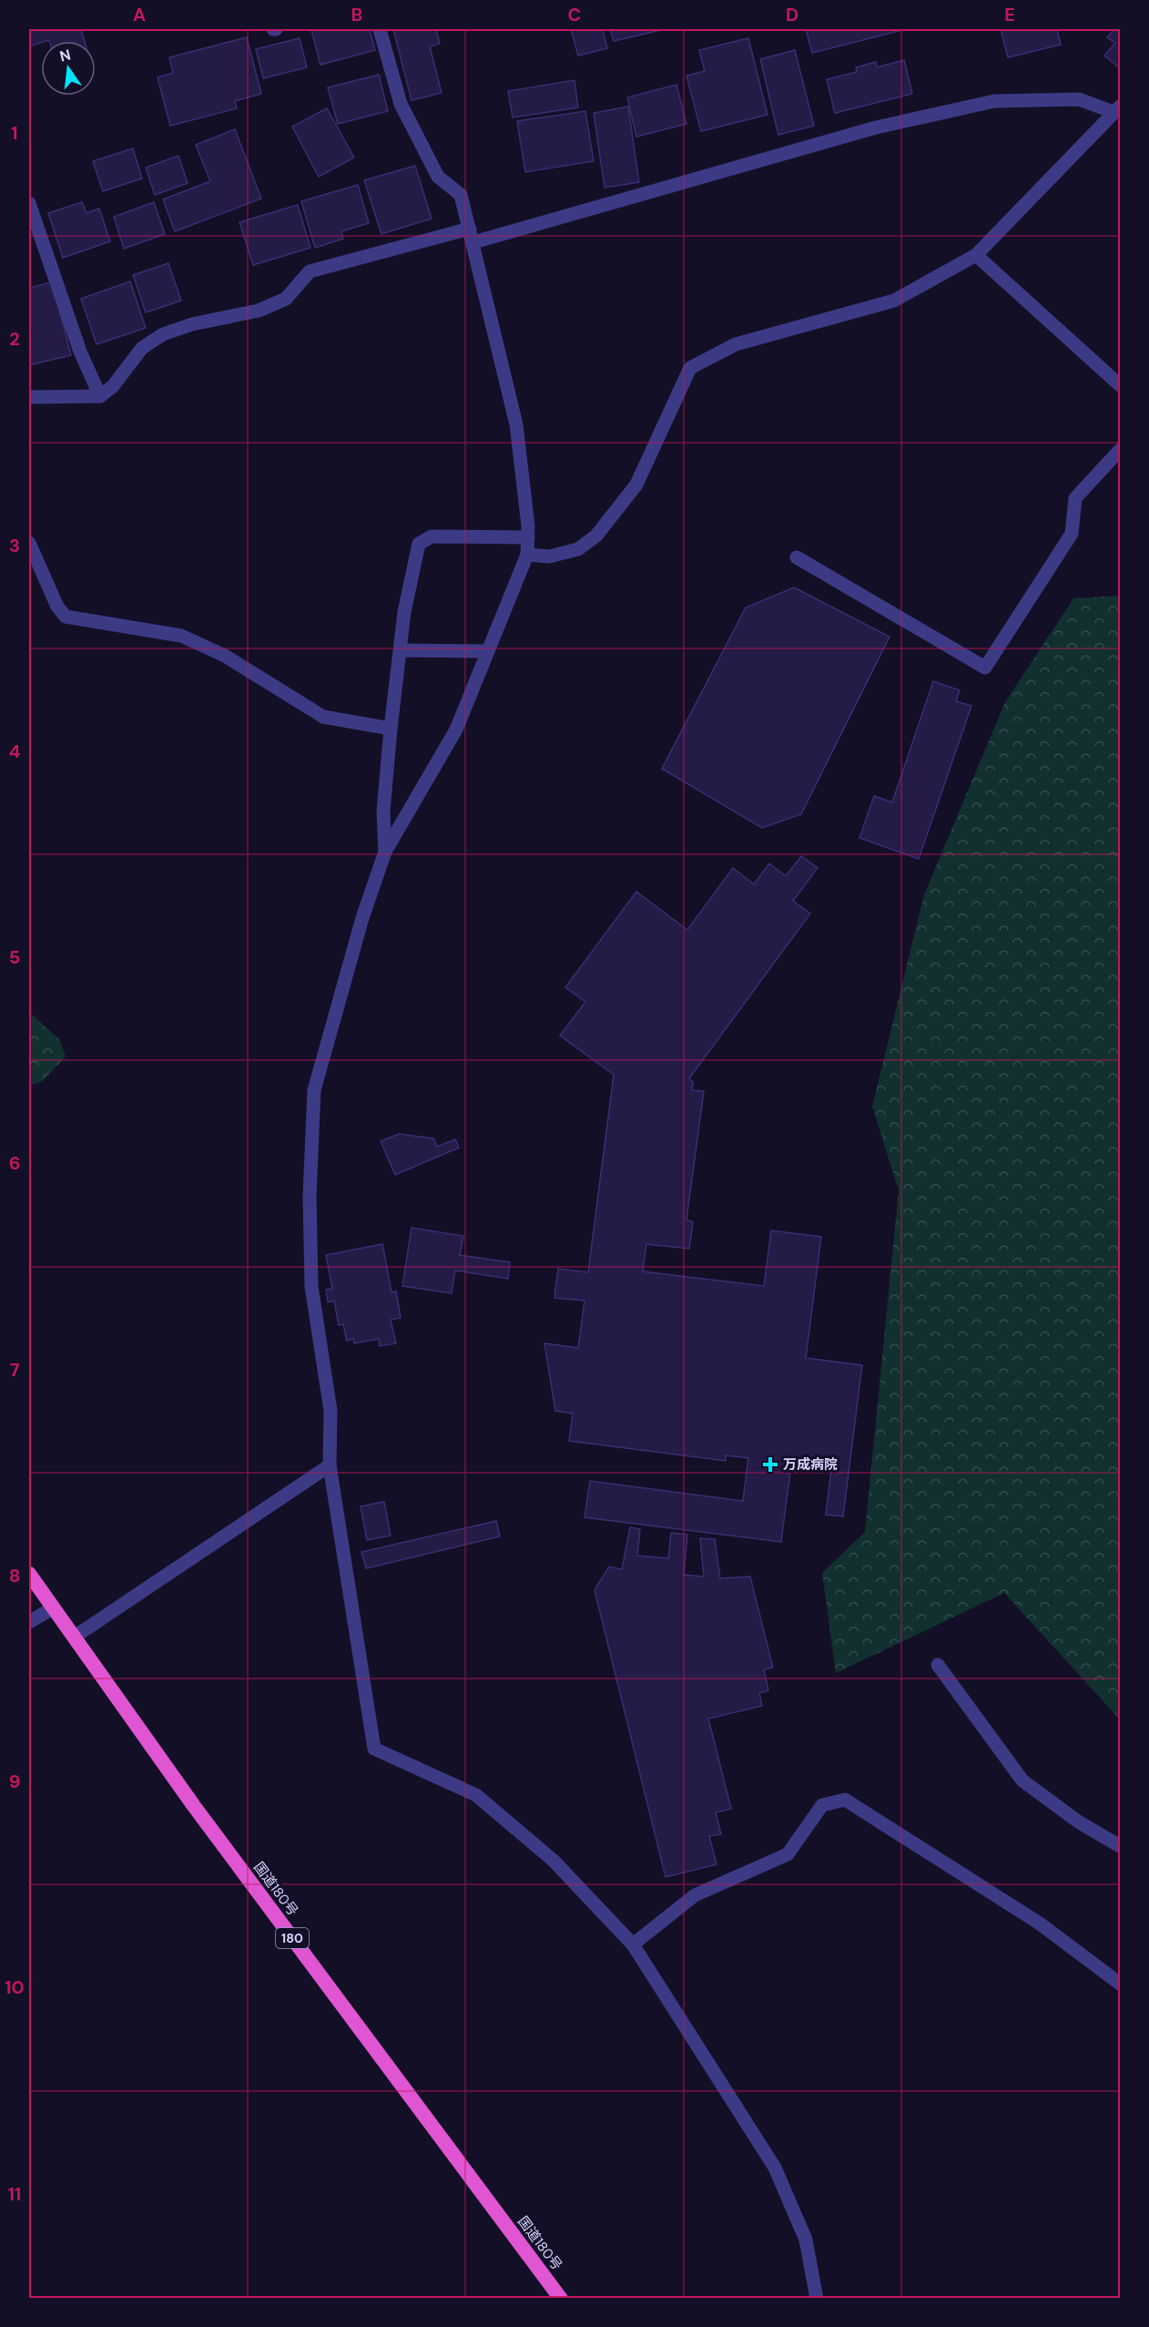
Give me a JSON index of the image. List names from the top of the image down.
{
  "streets": {
    "highway": ["国道180号", "180"]
  },
  "places": {
    "health": ["万成病院"]
  },
  "north": "top",
  "grid": {
    "columns": [
      "A",
      "B",
      "C",
      "D",
      "E"
    ],
    "rows": [
      "1",
      "2",
      "3",
      "4",
      "5",
      "6",
      "7",
      "8",
      "9",
      "10",
      "11"
    ]
  }
}
